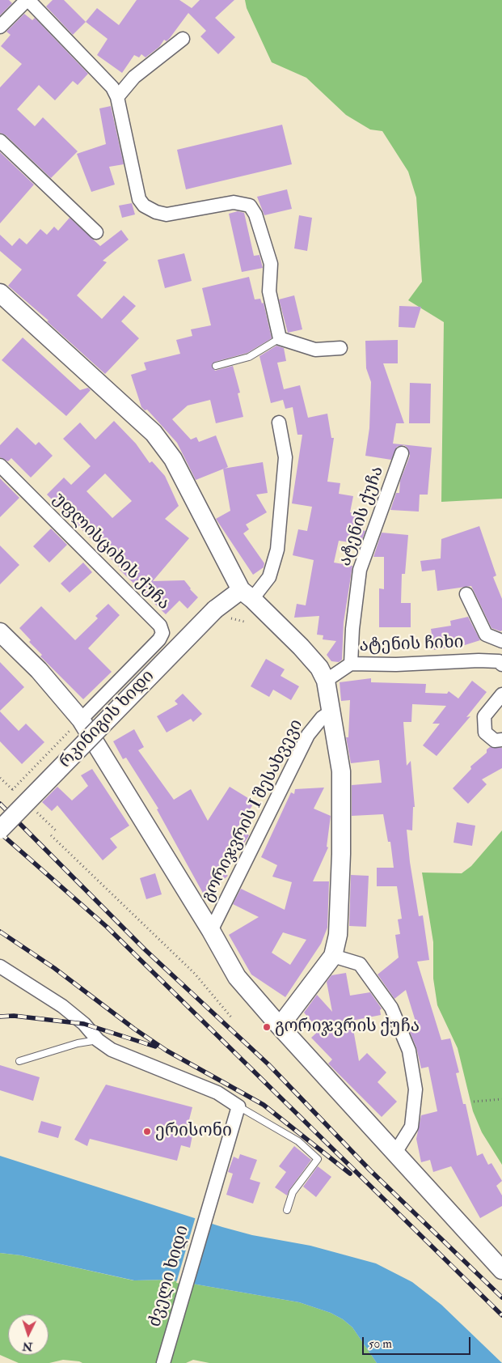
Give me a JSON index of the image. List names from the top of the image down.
{
  "streets": {
    "main road": ["რკინიგის ხიდი"],
    "street": [
      "ატენის ქუჩა",
      "უფლისციხის ქუჩა",
      "ატენის ჩიხი",
      "გორიჯვრის I შესახვევი",
      "ძველი ხიდი"
    ]
  },
  "crossings": [
    ["ატენის ქუჩა", "ატენის ჩიხი"]
  ],
  "places": ["გორიჯვრის ქუჩა", "ერისონი"],
  "scale_bar": "50 m",
  "north": "bottom"
}
